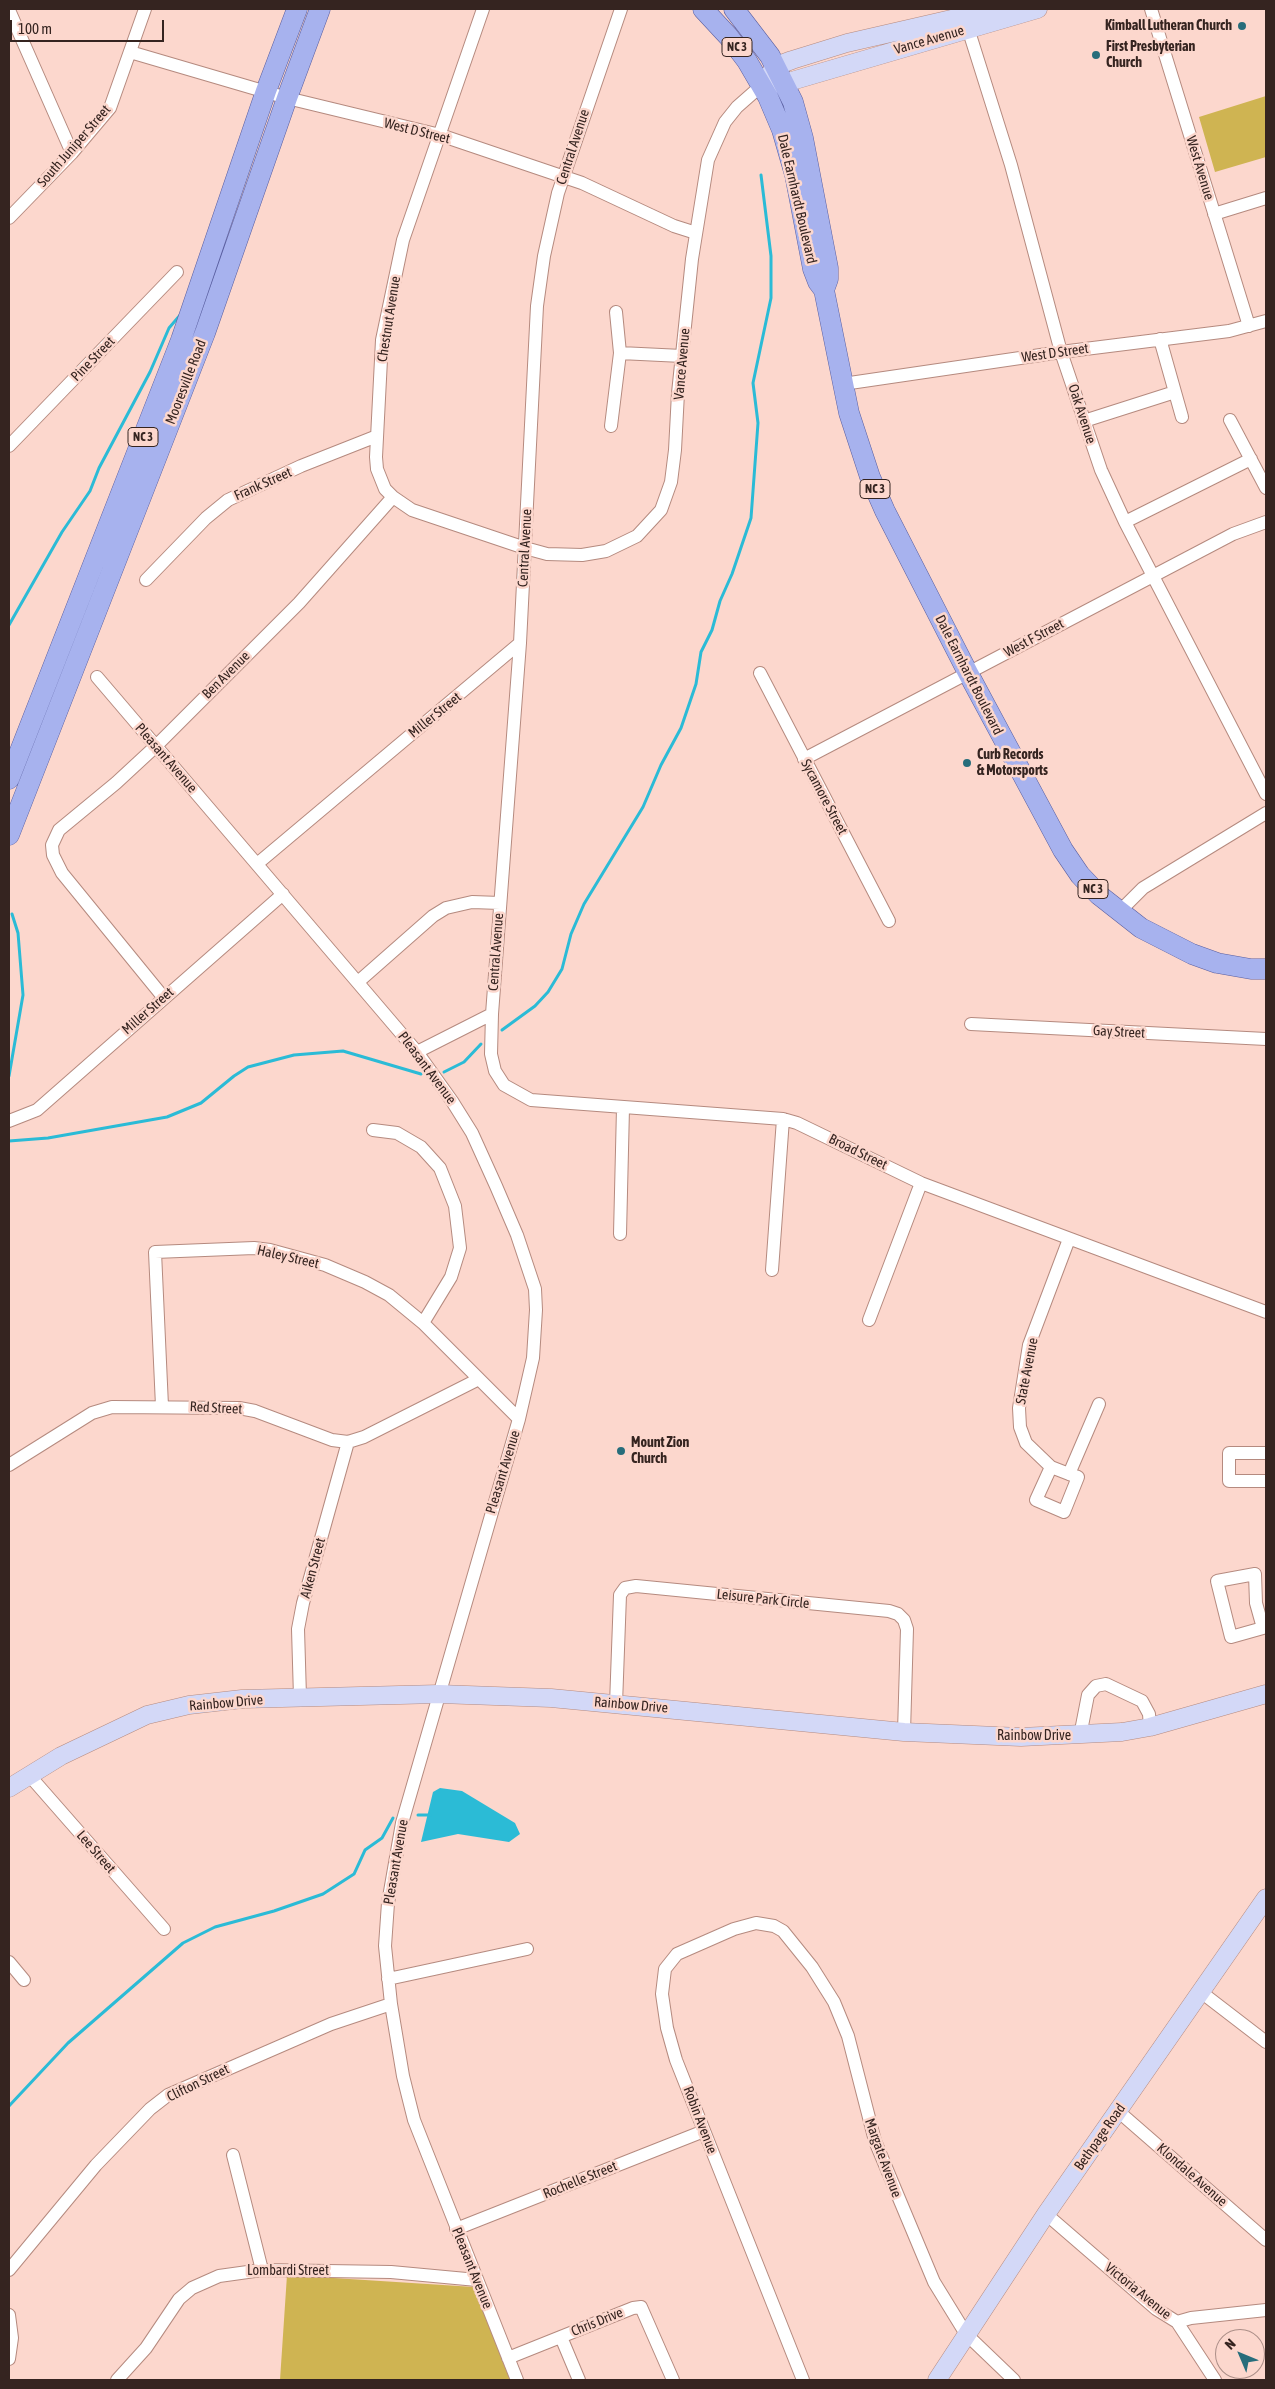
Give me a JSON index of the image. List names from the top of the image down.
{
  "streets": {
    "main road": [
      "Vance Avenue",
      "NC 3",
      "Dale Earnhardt Boulevard",
      "Mooresville Road",
      "Rainbow Drive",
      "Bethpage Road"
    ],
    "street": [
      "West D Street",
      "South Juniper Street",
      "Central Avenue",
      "West Avenue",
      "Chestnut Avenue",
      "Pine Street",
      "Oak Avenue",
      "Frank Street",
      "West F Street",
      "Ben Avenue",
      "Miller Street",
      "Pleasant Avenue",
      "Sycamore Street",
      "Gay Street",
      "Broad Street",
      "Haley Street",
      "State Avenue",
      "Red Street",
      "Aiken Street",
      "Leisure Park Circle",
      "Lee Street",
      "Clifton Street",
      "Robin Avenue",
      "Margate Avenue",
      "Klondale Avenue",
      "Rochelle Street",
      "Lombardi Street",
      "Victoria Avenue",
      "Chris Drive"
    ]
  },
  "crossings": [
    ["Vance Avenue", "West D Street"],
    ["Vance Avenue", "Central Avenue"],
    ["Vance Avenue", "Dale Earnhardt Boulevard"],
    ["Vance Avenue", "Chestnut Avenue"],
    ["Vance Avenue", "Oak Avenue"],
    ["West D Street", "South Juniper Street"],
    ["West D Street", "Central Avenue"],
    ["West D Street", "West Avenue"],
    ["West D Street", "Dale Earnhardt Boulevard"],
    ["West D Street", "Chestnut Avenue"],
    ["West D Street", "Mooresville Road"],
    ["West D Street", "Oak Avenue"],
    ["Central Avenue", "Chestnut Avenue"],
    ["Central Avenue", "Miller Street"],
    ["Central Avenue", "Broad Street"],
    ["Dale Earnhardt Boulevard", "West F Street"],
    ["Chestnut Avenue", "Frank Street"],
    ["Chestnut Avenue", "Ben Avenue"],
    ["Oak Avenue", "West F Street"],
    ["West F Street", "Sycamore Street"],
    ["Ben Avenue", "Miller Street"],
    ["Ben Avenue", "Pleasant Avenue"],
    ["Miller Street", "Pleasant Avenue"],
    ["Pleasant Avenue", "Haley Street"],
    ["Pleasant Avenue", "Rainbow Drive"],
    ["Pleasant Avenue", "Clifton Street"],
    ["Pleasant Avenue", "Rochelle Street"],
    ["Pleasant Avenue", "Lombardi Street"],
    ["Pleasant Avenue", "Chris Drive"],
    ["Broad Street", "State Avenue"],
    ["Haley Street", "Red Street"],
    ["Red Street", "Aiken Street"],
    ["Aiken Street", "Rainbow Drive"],
    ["Leisure Park Circle", "Rainbow Drive"],
    ["Rainbow Drive", "Lee Street"],
    ["Robin Avenue", "Margate Avenue"],
    ["Robin Avenue", "Rochelle Street"],
    ["Bethpage Road", "Margate Avenue"],
    ["Bethpage Road", "Klondale Avenue"],
    ["Bethpage Road", "Victoria Avenue"]
  ],
  "places": [
    "Kimball Lutheran Church",
    "First Presbyterian Church",
    "Curb Records & Motorsports",
    "Mount Zion Church"
  ],
  "scale_bar": "100 m",
  "north": "top left"
}
